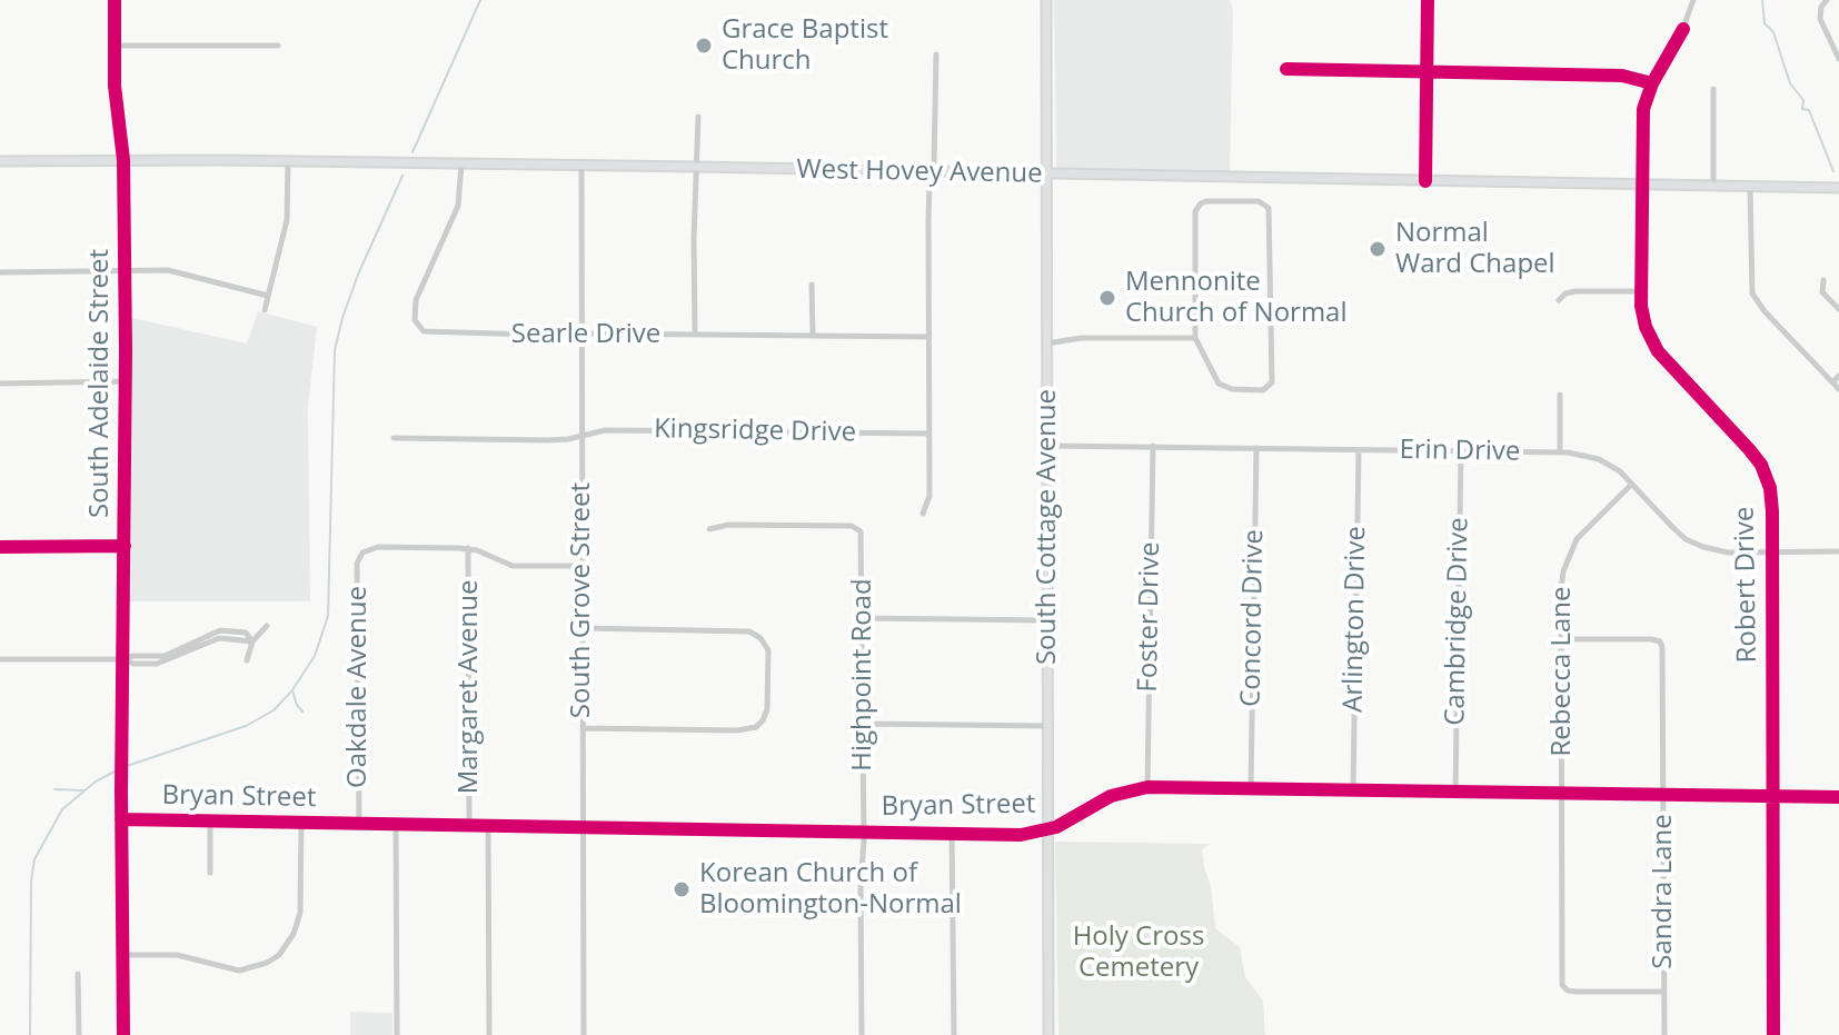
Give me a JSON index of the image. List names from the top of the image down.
{
  "streets": {
    "main road": ["West Hovey Avenue", "South Adelaide Street", "South Cottage Avenue"],
    "street": [
      "Searle Drive",
      "Kingsridge Drive",
      "Erin Drive",
      "Robert Drive",
      "South Grove Street",
      "Foster Drive",
      "Concord Drive",
      "Arlington Drive",
      "Cambridge Drive",
      "Rebecca Lane",
      "Highpoint Road",
      "Oakdale Avenue",
      "Margaret Avenue",
      "Bryan Street",
      "Sandra Lane"
    ]
  },
  "crossings": [
    ["West Hovey Avenue", "Searle Drive"],
    ["West Hovey Avenue", "South Adelaide Street"],
    ["West Hovey Avenue", "South Cottage Avenue"],
    ["West Hovey Avenue", "Robert Drive"],
    ["West Hovey Avenue", "South Grove Street"],
    ["Searle Drive", "South Grove Street"],
    ["South Adelaide Street", "Bryan Street"],
    ["Kingsridge Drive", "South Grove Street"],
    ["Erin Drive", "South Cottage Avenue"],
    ["Erin Drive", "Robert Drive"],
    ["Erin Drive", "Foster Drive"],
    ["Erin Drive", "Concord Drive"],
    ["Erin Drive", "Arlington Drive"],
    ["Erin Drive", "Cambridge Drive"],
    ["Erin Drive", "Rebecca Lane"],
    ["South Cottage Avenue", "Bryan Street"],
    ["Robert Drive", "Bryan Street"],
    ["South Grove Street", "Bryan Street"],
    ["Foster Drive", "Bryan Street"],
    ["Concord Drive", "Bryan Street"],
    ["Arlington Drive", "Bryan Street"],
    ["Cambridge Drive", "Bryan Street"],
    ["Rebecca Lane", "Bryan Street"],
    ["Rebecca Lane", "Sandra Lane"],
    ["Highpoint Road", "Bryan Street"],
    ["Oakdale Avenue", "Margaret Avenue"],
    ["Oakdale Avenue", "Bryan Street"],
    ["Margaret Avenue", "Bryan Street"],
    ["Bryan Street", "Sandra Lane"]
  ],
  "parks": ["Holy Cross Cemetery"],
  "places": [
    "Grace Baptist Church",
    "Normal Ward Chapel",
    "Mennonite Church of Normal",
    "Korean Church of Bloomington-Normal"
  ]
}
